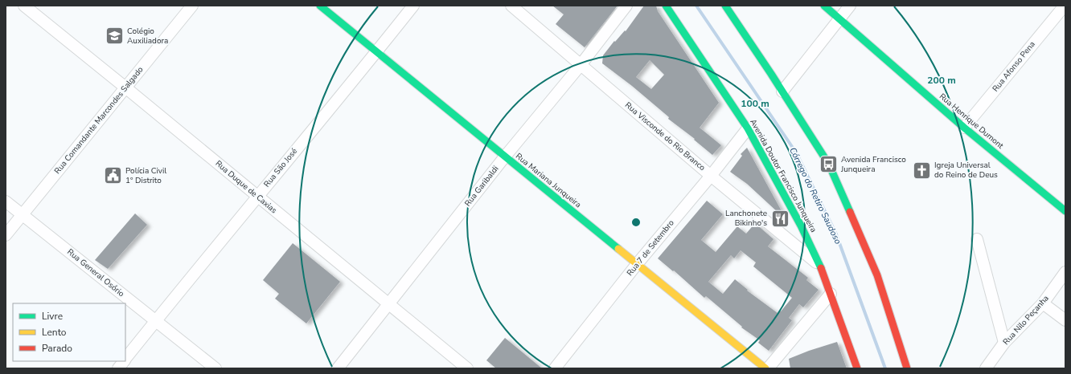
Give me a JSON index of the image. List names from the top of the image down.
{
  "streets": {
    "street": [
      "Rua Afonso Pena",
      "Rua Comandante Marcondes Salgado",
      "Rua Henrique Dumont",
      "Rua Visconde do Rio Branco",
      "Rua São José",
      "Avenida Doutor Francisco Junqueira",
      "Rua Mariana Junqueira",
      "Rua Garibaldi",
      "Rua Duque de Caxias",
      "Rua 7 de Setembro",
      "Rua General Osório",
      "Rua Nilo Peçanha"
    ]
  },
  "crossings": [
    ["Rua Afonso Pena", "Rua Henrique Dumont"],
    ["Rua Comandante Marcondes Salgado", "Rua Duque de Caxias"],
    ["Rua Comandante Marcondes Salgado", "Rua General Osório"],
    ["Rua Visconde do Rio Branco", "Avenida Doutor Francisco Junqueira"],
    ["Rua Visconde do Rio Branco", "Rua Garibaldi"],
    ["Rua Visconde do Rio Branco", "Rua 7 de Setembro"],
    ["Rua São José", "Rua Mariana Junqueira"],
    ["Rua São José", "Rua Duque de Caxias"],
    ["Rua São José", "Rua General Osório"],
    ["Avenida Doutor Francisco Junqueira", "Rua 7 de Setembro"],
    ["Rua Mariana Junqueira", "Rua Garibaldi"],
    ["Rua Mariana Junqueira", "Rua 7 de Setembro"],
    ["Rua Garibaldi", "Rua Duque de Caxias"]
  ],
  "water": ["Córrego do Retiro Saudoso"],
  "places": {
    "school or university": ["Colégio Auxiliadora"],
    "bus stop": ["Avenida Francisco Junqueira"],
    "church": ["Igreja Universal do Reino de Deus"],
    "public building": ["Polícia Civil 1º Distrito"],
    "restaurant": ["Lanchonete Bikinho's"]
  },
  "legend": ["Livre", "Lento", "Parado"],
  "rings": ["200 m", "100 m"]
}
